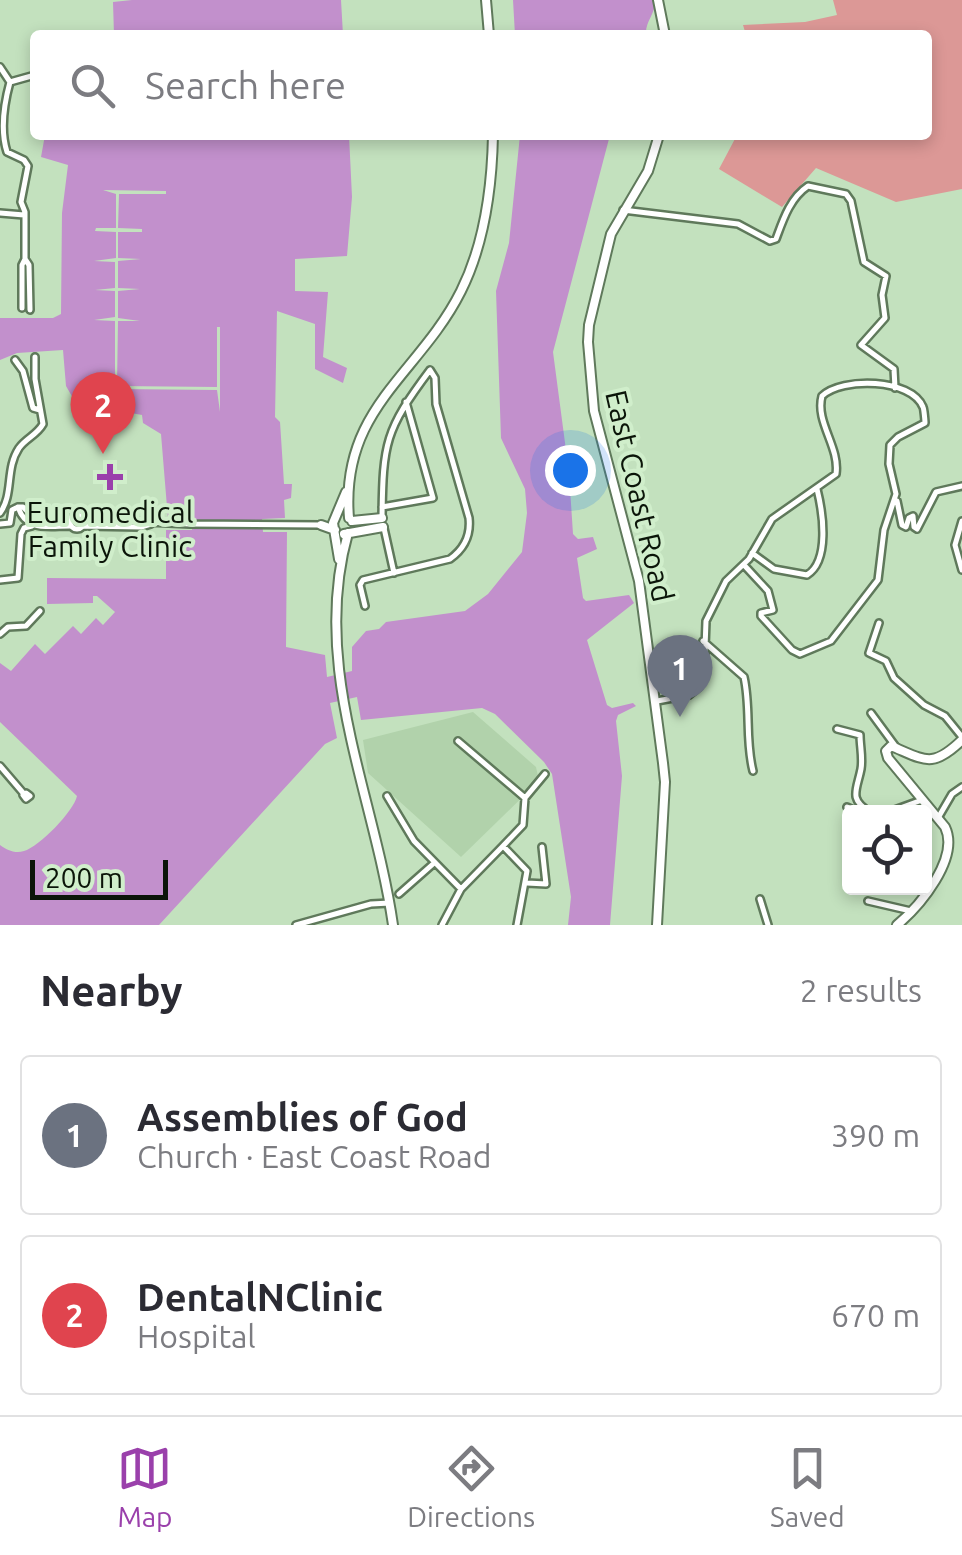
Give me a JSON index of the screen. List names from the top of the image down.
{
  "streets": {
    "main road": ["East Coast Road"]
  },
  "places": {
    "health": ["Euromedical Family Clinic"]
  },
  "scale_bar": "200 m",
  "page": {
    "search": "Search here",
    "pins": ["2", "1"],
    "scale": "200 m",
    "heading": ["Nearby", "2 results"],
    "list": [
      {
        "mark": "1",
        "name": "Assemblies of God",
        "note": "Church · East Coast Road",
        "value": "390 m"
      },
      {
        "mark": "2",
        "name": "DentalNClinic",
        "note": "Hospital",
        "value": "670 m"
      }
    ],
    "nav": ["Map", "Directions", "Saved"]
  }
}
